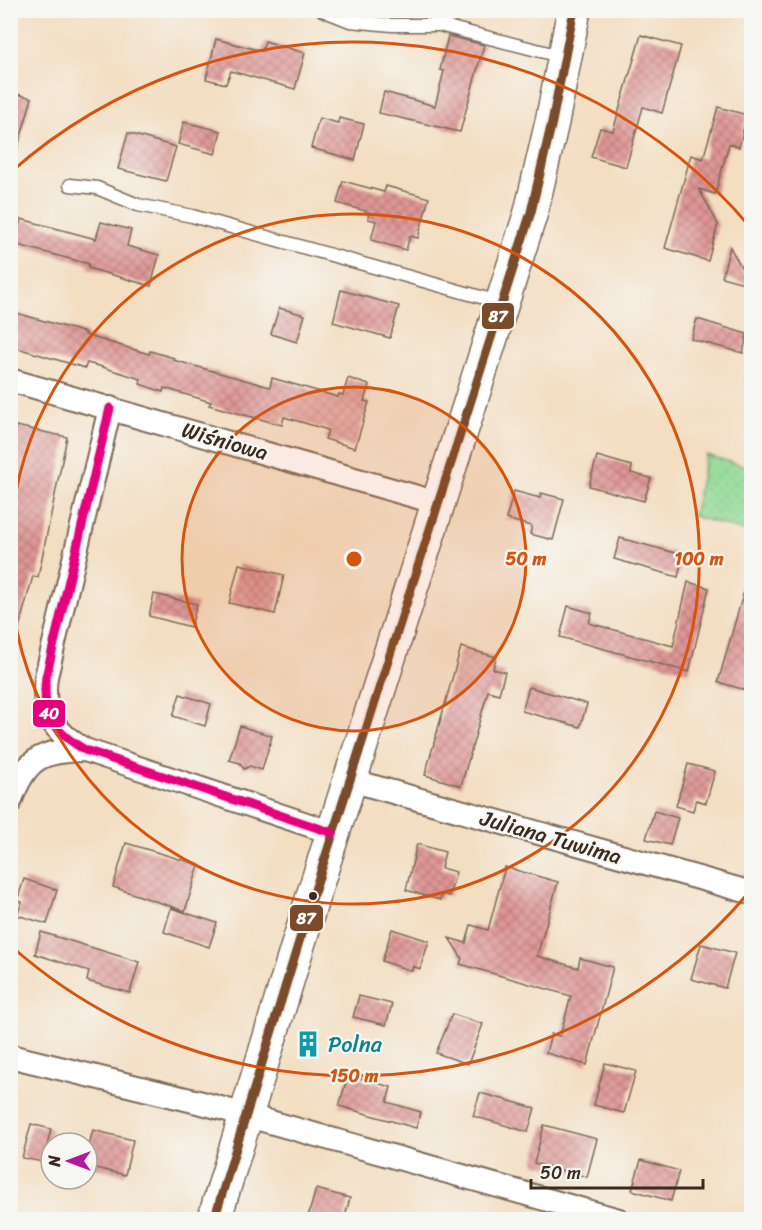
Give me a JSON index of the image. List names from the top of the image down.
{
  "streets": {
    "street": ["Wiśniowa", "Juliana Tuwima"]
  },
  "places": {
    "building": ["Polna"]
  },
  "lines": ["transit line 87", "transit line 40"],
  "scale_bar": "50 m",
  "north": "left",
  "rings": ["50 m", "100 m", "150 m"]
}
